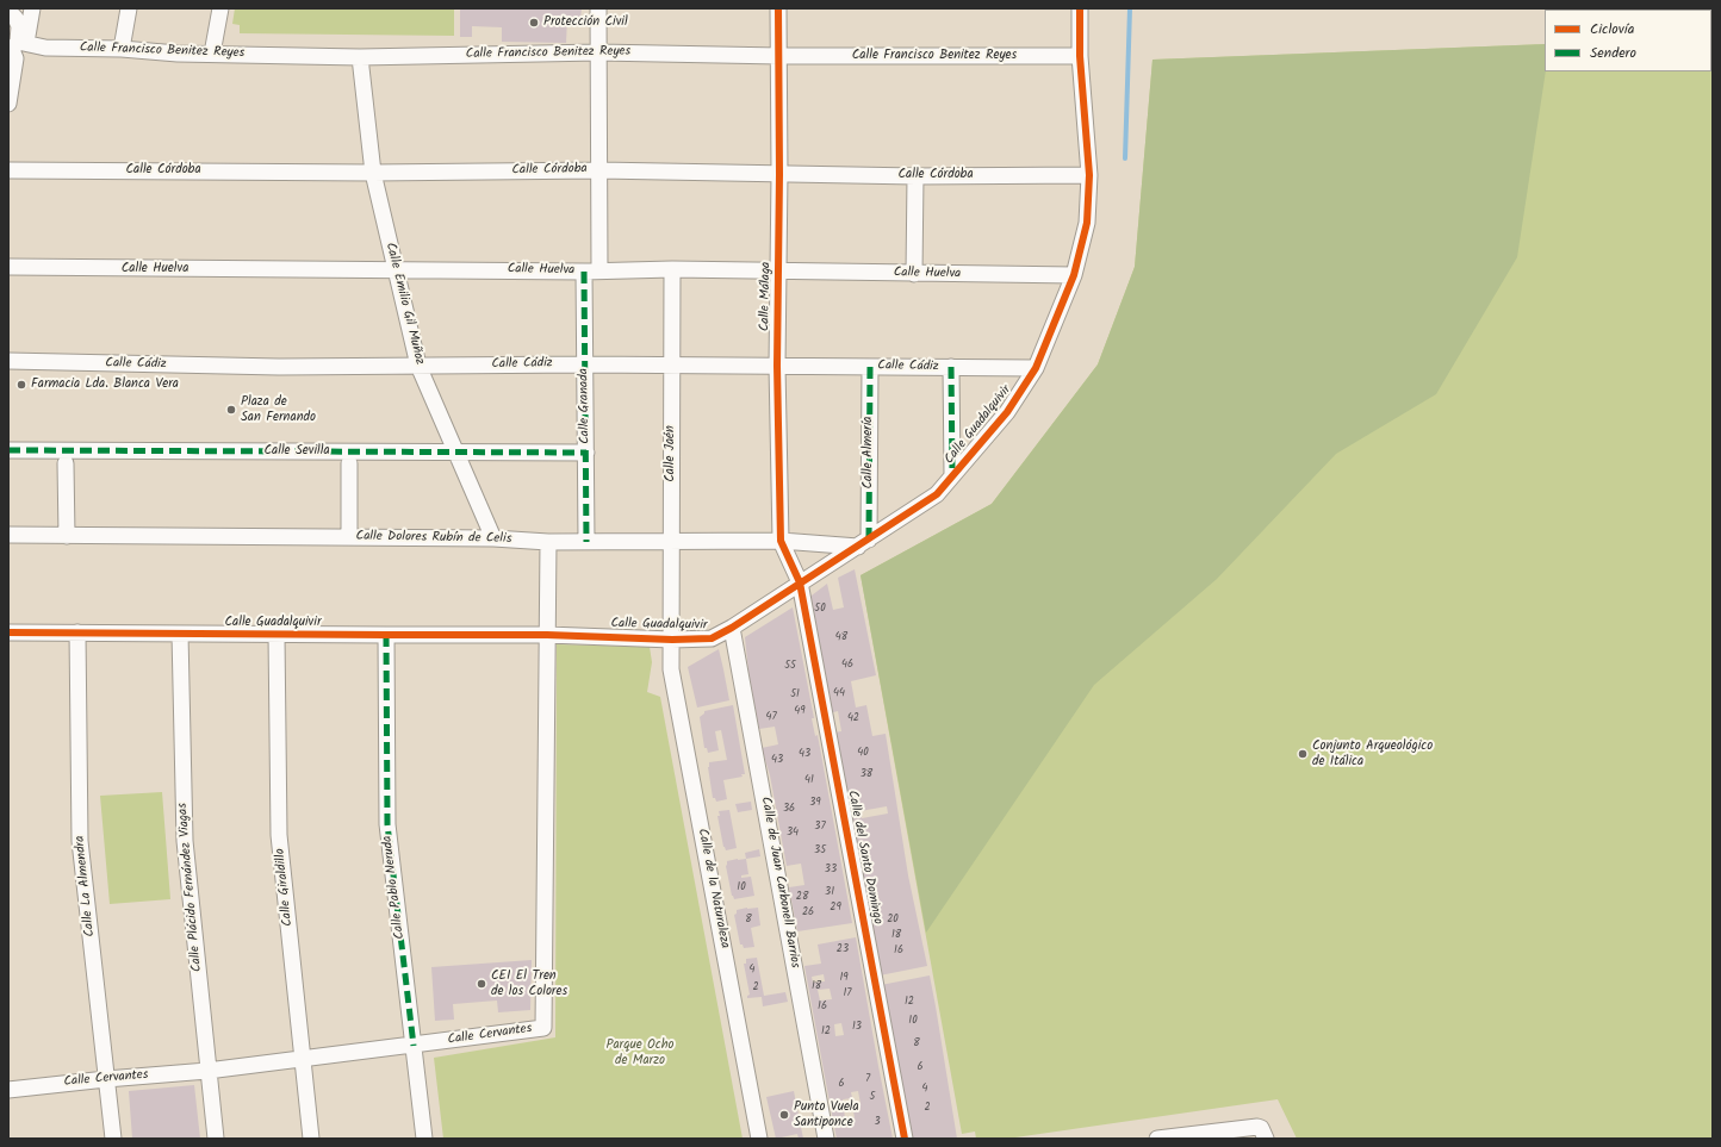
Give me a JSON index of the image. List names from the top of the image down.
{
  "streets": {
    "street": [
      "Calle Francisco Benitez Reyes",
      "Calle Córdoba",
      "Calle Huelva",
      "Calle Málaga",
      "Calle Emilio Gil Muñoz",
      "Calle Cádiz",
      "Calle Granada",
      "Calle Guadalquivir",
      "Calle Sevilla",
      "Calle Almería",
      "Calle Jaén",
      "Calle Dolores Rubín de Celis",
      "Calle del Santo Domingo",
      "Calle de Juan Carbonell Barrios",
      "Calle La Almendra",
      "Calle Plácido Fernández Viagas",
      "Calle Giraldillo",
      "Calle Pablo Neruda",
      "Calle de la Naturaleza",
      "Calle Cervantes"
    ]
  },
  "crossings": [
    ["Calle Francisco Benitez Reyes", "Calle Málaga"],
    ["Calle Francisco Benitez Reyes", "Calle Emilio Gil Muñoz"],
    ["Calle Francisco Benitez Reyes", "Calle Granada"],
    ["Calle Francisco Benitez Reyes", "Calle Guadalquivir"],
    ["Calle Córdoba", "Calle Málaga"],
    ["Calle Córdoba", "Calle Emilio Gil Muñoz"],
    ["Calle Córdoba", "Calle Granada"],
    ["Calle Córdoba", "Calle Guadalquivir"],
    ["Calle Huelva", "Calle Málaga"],
    ["Calle Huelva", "Calle Emilio Gil Muñoz"],
    ["Calle Huelva", "Calle Granada"],
    ["Calle Huelva", "Calle Guadalquivir"],
    ["Calle Huelva", "Calle Jaén"],
    ["Calle Málaga", "Calle Cádiz"],
    ["Calle Málaga", "Calle Guadalquivir"],
    ["Calle Málaga", "Calle Dolores Rubín de Celis"],
    ["Calle Málaga", "Calle del Santo Domingo"],
    ["Calle Emilio Gil Muñoz", "Calle Cádiz"],
    ["Calle Emilio Gil Muñoz", "Calle Sevilla"],
    ["Calle Emilio Gil Muñoz", "Calle Dolores Rubín de Celis"],
    ["Calle Cádiz", "Calle Granada"],
    ["Calle Cádiz", "Calle Guadalquivir"],
    ["Calle Cádiz", "Calle Almería"],
    ["Calle Cádiz", "Calle Jaén"],
    ["Calle Granada", "Calle Sevilla"],
    ["Calle Granada", "Calle Dolores Rubín de Celis"],
    ["Calle Guadalquivir", "Calle Almería"],
    ["Calle Guadalquivir", "Calle Jaén"],
    ["Calle Guadalquivir", "Calle Dolores Rubín de Celis"],
    ["Calle Guadalquivir", "Calle del Santo Domingo"],
    ["Calle Guadalquivir", "Calle de Juan Carbonell Barrios"],
    ["Calle Guadalquivir", "Calle La Almendra"],
    ["Calle Guadalquivir", "Calle Plácido Fernández Viagas"],
    ["Calle Guadalquivir", "Calle Giraldillo"],
    ["Calle Guadalquivir", "Calle Pablo Neruda"],
    ["Calle Guadalquivir", "Calle de la Naturaleza"],
    ["Calle Guadalquivir", "Calle Cervantes"],
    ["Calle Almería", "Calle Dolores Rubín de Celis"],
    ["Calle Jaén", "Calle Dolores Rubín de Celis"],
    ["Calle Jaén", "Calle de la Naturaleza"],
    ["Calle Dolores Rubín de Celis", "Calle Cervantes"],
    ["Calle La Almendra", "Calle Cervantes"],
    ["Calle Plácido Fernández Viagas", "Calle Cervantes"],
    ["Calle Giraldillo", "Calle Cervantes"],
    ["Calle Pablo Neruda", "Calle Cervantes"]
  ],
  "parks": ["Parque Ocho de Marzo"],
  "places": [
    "Protección Civil",
    "Farmacia Lda. Blanca Vera",
    "Plaza de San Fernando",
    "Conjunto Arqueológico de Itálica",
    "CEI El Tren de los Colores",
    "Punto Vuela Santiponce"
  ],
  "house_numbers": [
    "50",
    "48",
    "46",
    "55",
    "44",
    "51",
    "49",
    "47",
    "42",
    "40",
    "43",
    "43",
    "38",
    "41",
    "39",
    "36",
    "37",
    "34",
    "35",
    "33",
    "10",
    "31",
    "28",
    "29",
    "26",
    "8",
    "20",
    "18",
    "23",
    "16",
    "4",
    "19",
    "18",
    "2",
    "17",
    "12",
    "16",
    "10",
    "13",
    "12",
    "8",
    "6",
    "7",
    "6",
    "4",
    "5",
    "2",
    "3"
  ],
  "legend": ["Ciclovía", "Sendero"]
}
